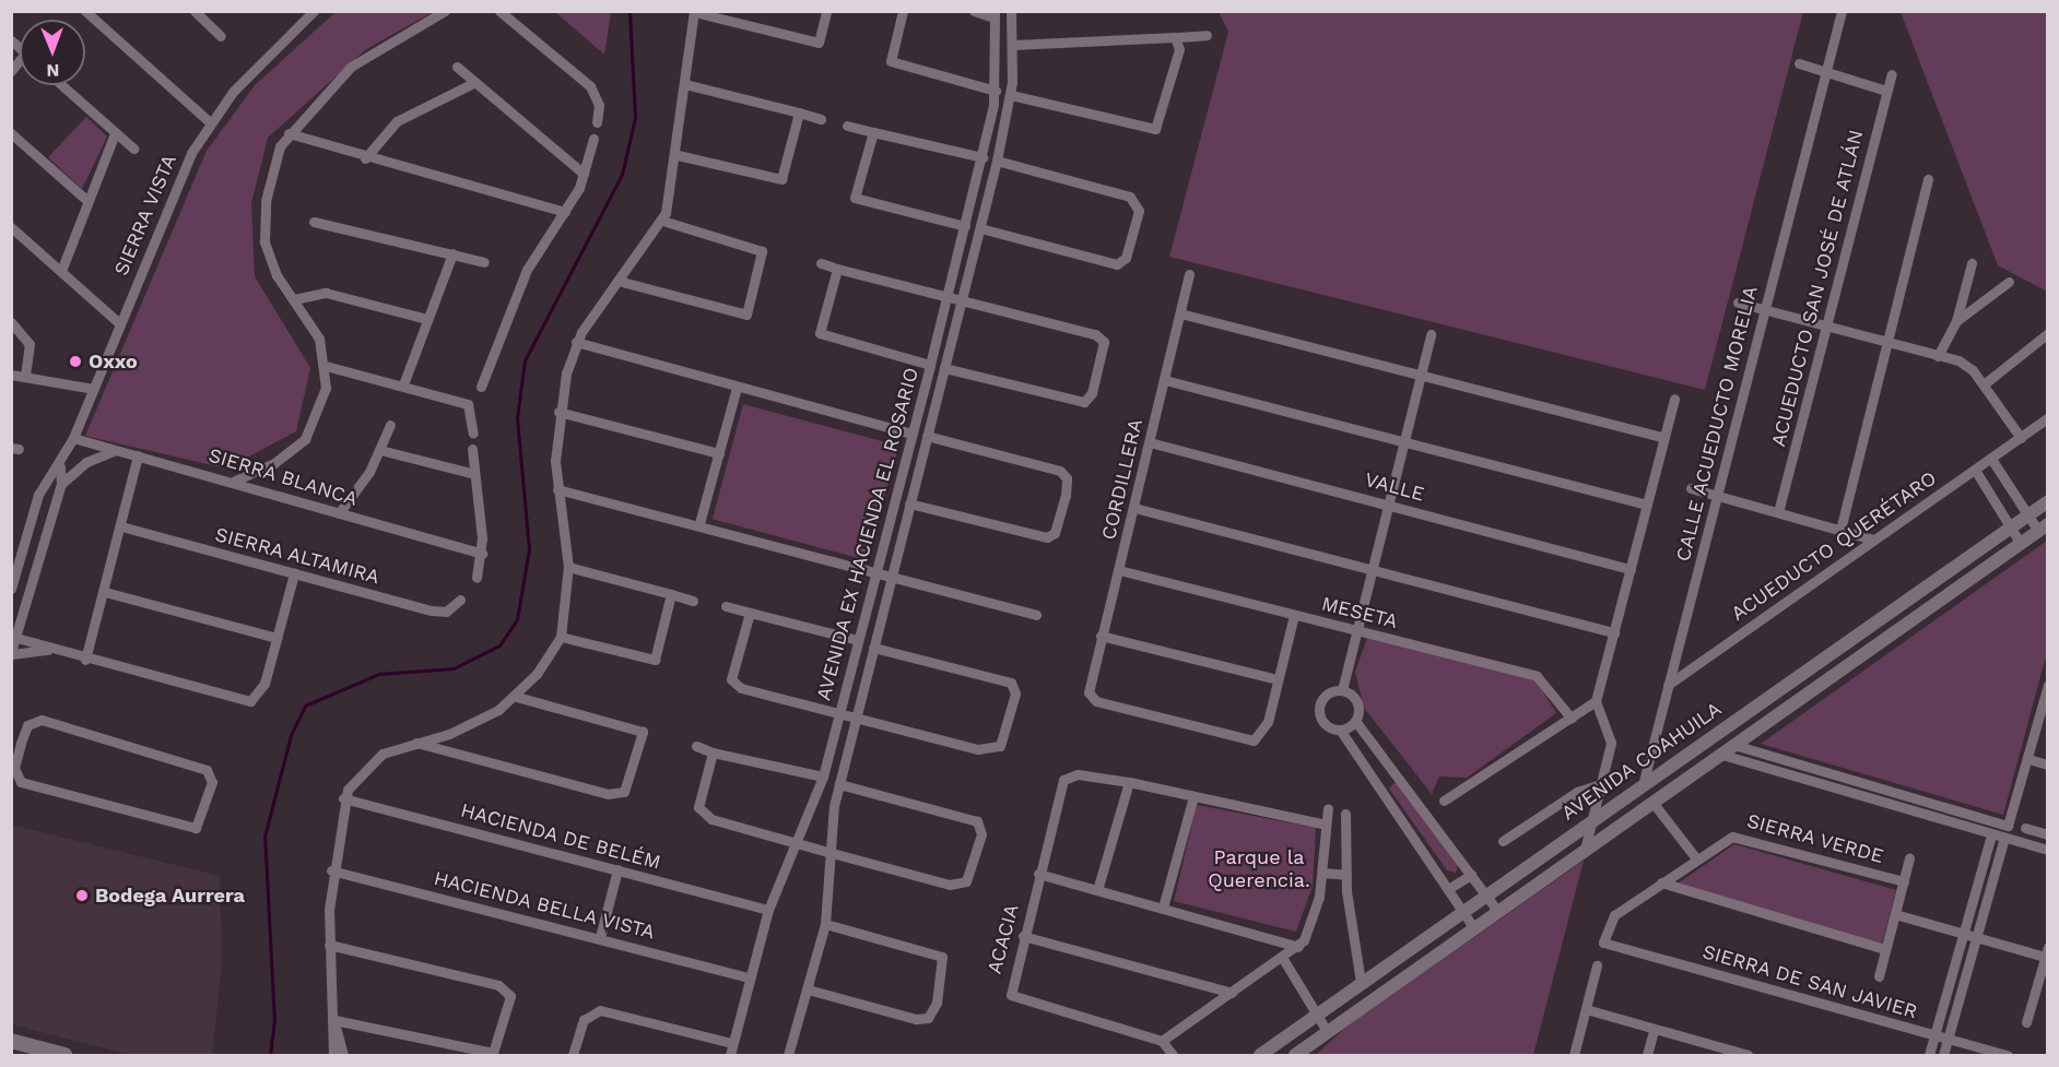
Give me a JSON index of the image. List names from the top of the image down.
{
  "streets": {
    "street": [
      "SIERRA VISTA",
      "ACUEDUCTO SAN JOSÉ DE ATLÁN",
      "CALLE ACUEDUCTO MORELIA",
      "SIERRA BLANCA",
      "CORDILLERA",
      "VALLE",
      "AVENIDA EX HACIENDA EL ROSARIO",
      "ACUEDUCTO QUERÉTARO",
      "SIERRA ALTAMIRA",
      "MESETA",
      "AVENIDA COAHUILA",
      "HACIENDA DE BELÉM",
      "SIERRA VERDE",
      "HACIENDA BELLA VISTA",
      "ACACIA",
      "SIERRA DE SAN JAVIER"
    ]
  },
  "crossings": [
    ["SIERRA VISTA", "SIERRA BLANCA"],
    ["CALLE ACUEDUCTO MORELIA", "ACUEDUCTO QUERÉTARO"],
    ["CALLE ACUEDUCTO MORELIA", "AVENIDA COAHUILA"],
    ["CORDILLERA", "VALLE"],
    ["CORDILLERA", "MESETA"],
    ["AVENIDA EX HACIENDA EL ROSARIO", "HACIENDA DE BELÉM"],
    ["AVENIDA EX HACIENDA EL ROSARIO", "HACIENDA BELLA VISTA"],
    ["SIERRA VERDE", "SIERRA DE SAN JAVIER"]
  ],
  "parks": ["Parque la Querencia."],
  "places": ["Oxxo", "Bodega Aurrera"],
  "north": "bottom"
}
